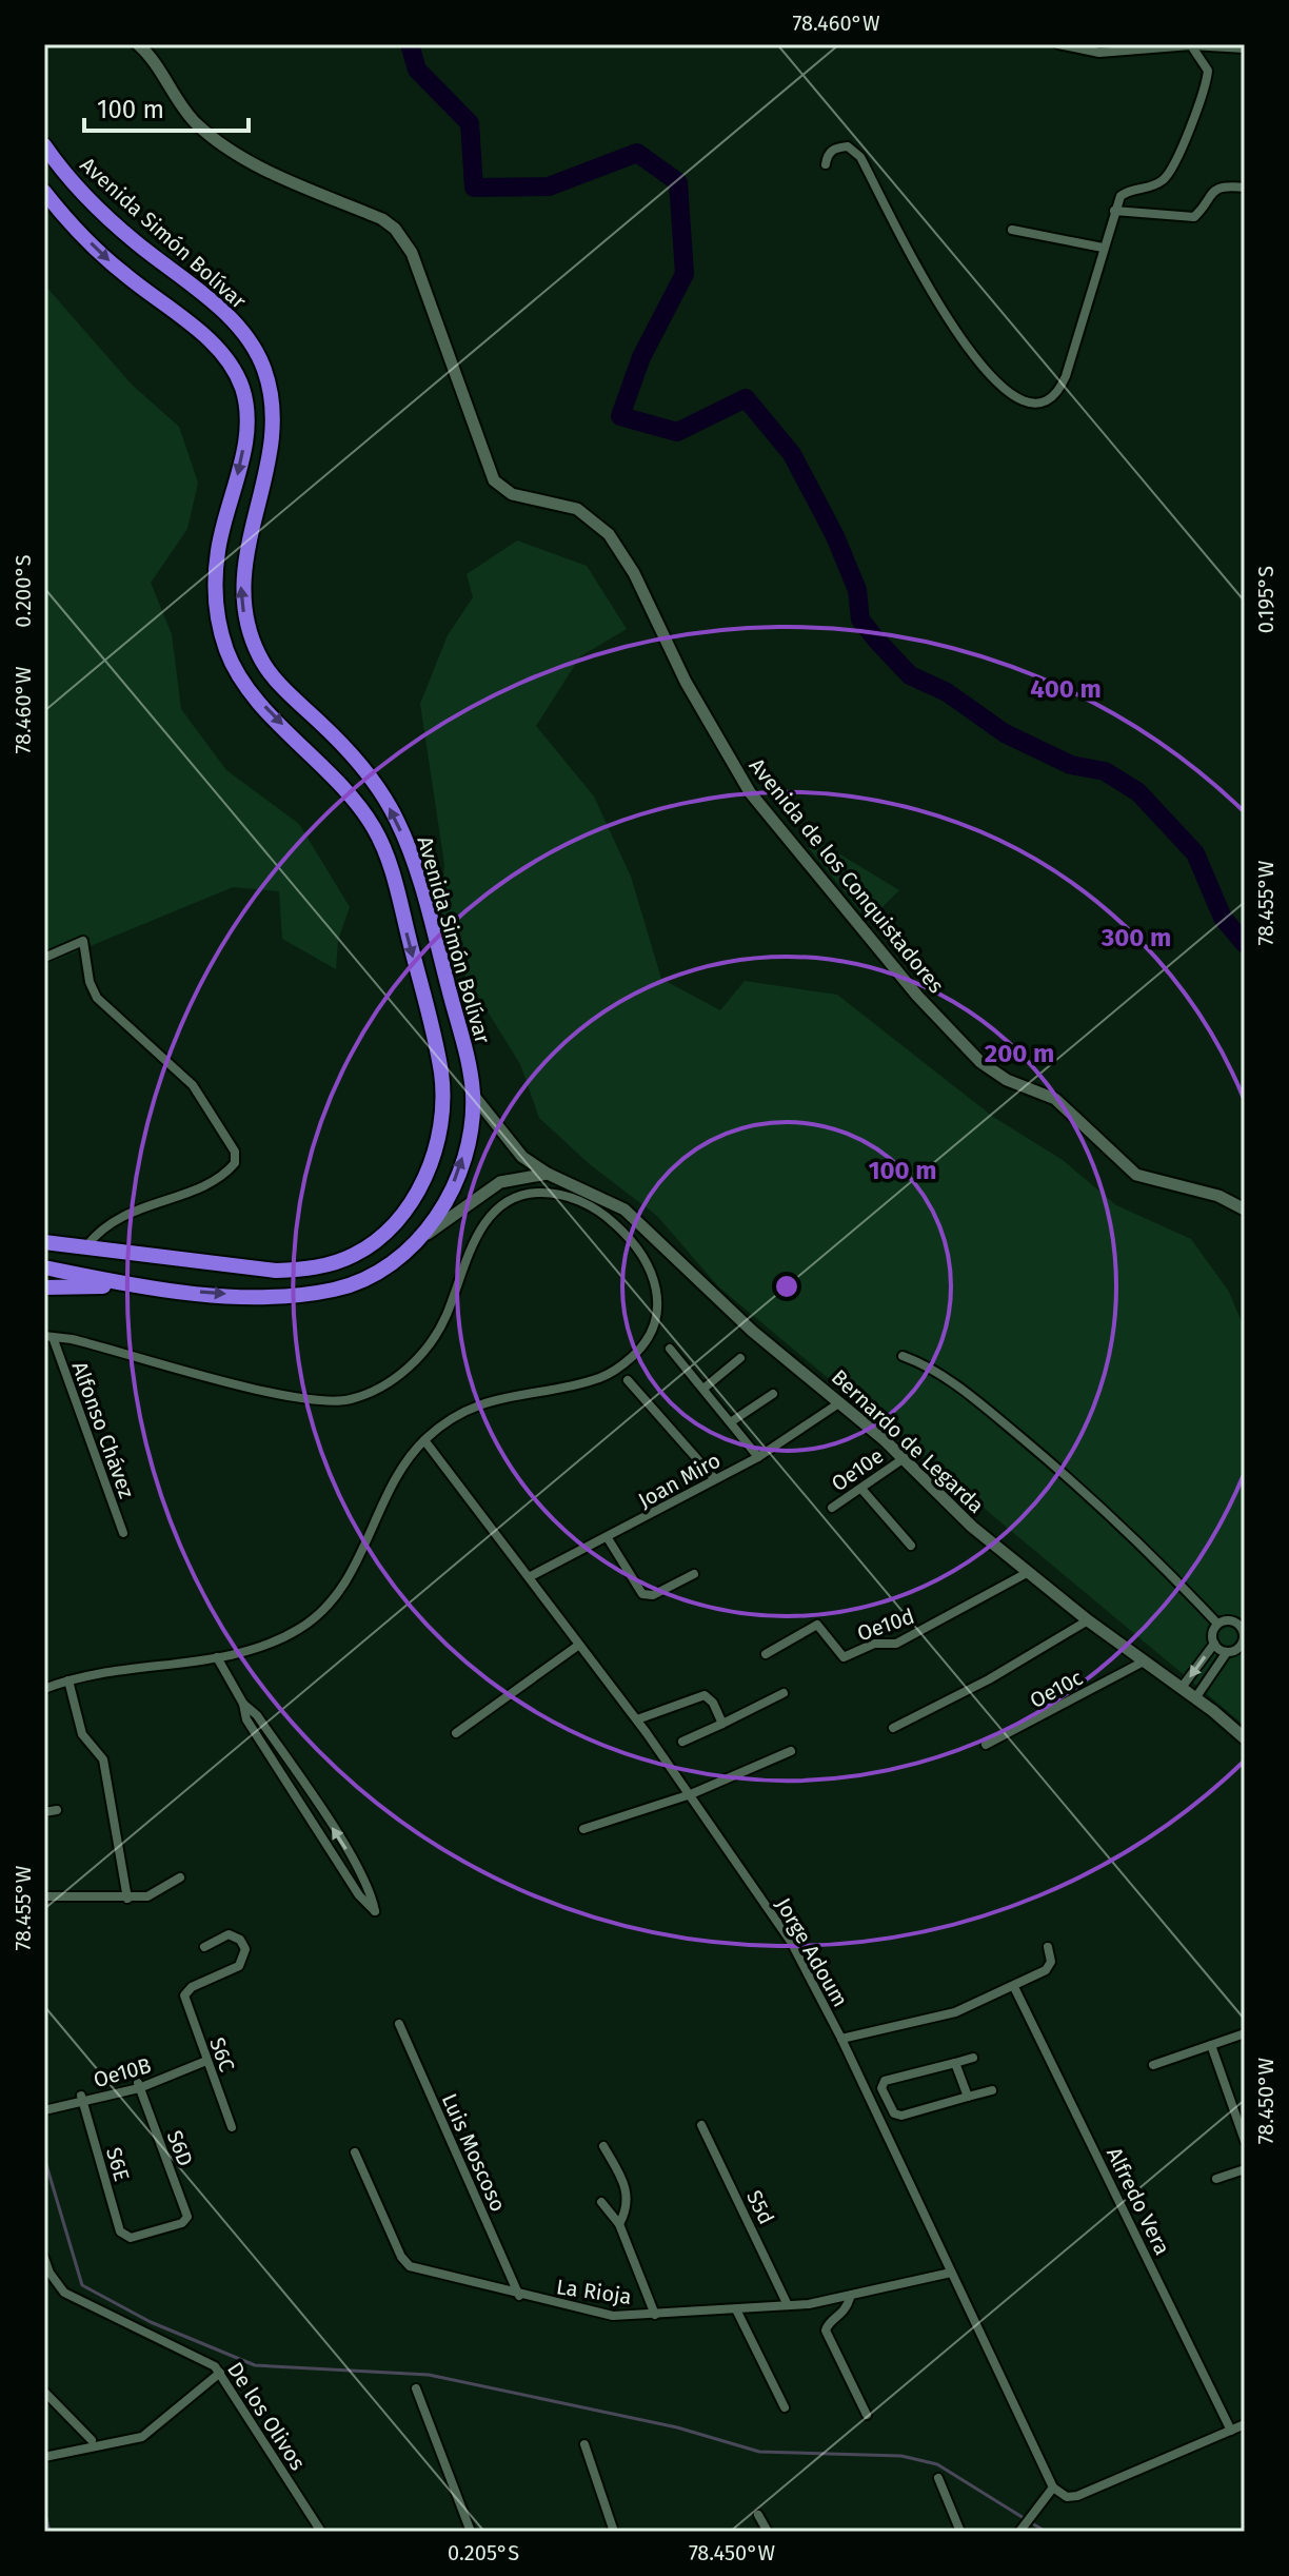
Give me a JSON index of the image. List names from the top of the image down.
{
  "streets": {
    "highway": ["Avenida Simón Bolívar"],
    "street": [
      "Avenida de los Conquistadores",
      "Alfonso Chávez",
      "Bernardo de Legarda",
      "Oe10e",
      "Joan Miro",
      "Oe10d",
      "Oe10c",
      "Jorge Adoum",
      "S6C",
      "Oe10B",
      "S6D",
      "Luis Moscoso",
      "S6E",
      "Alfredo Vera",
      "S5d",
      "La Rioja",
      "De los Olivos"
    ]
  },
  "crossings": [
    ["Avenida Simón Bolívar", "Bernardo de Legarda"],
    ["Bernardo de Legarda", "Oe10e"],
    ["Bernardo de Legarda", "Joan Miro"],
    ["Bernardo de Legarda", "Oe10d"],
    ["Bernardo de Legarda", "Oe10c"],
    ["Joan Miro", "Jorge Adoum"],
    ["Jorge Adoum", "La Rioja"],
    ["S6C", "Oe10B"],
    ["Oe10B", "S6D"],
    ["Oe10B", "S6E"],
    ["S6D", "S6E"],
    ["Luis Moscoso", "La Rioja"],
    ["S5d", "La Rioja"]
  ],
  "scale_bar": "100 m",
  "coordinates": [
    "78.460°W",
    "0.200°S",
    "0.195°S",
    "78.455°W",
    "78.450°W",
    "0.205°S"
  ],
  "rings": [
    "400 m",
    "300 m",
    "200 m",
    "100 m"
  ]
}
